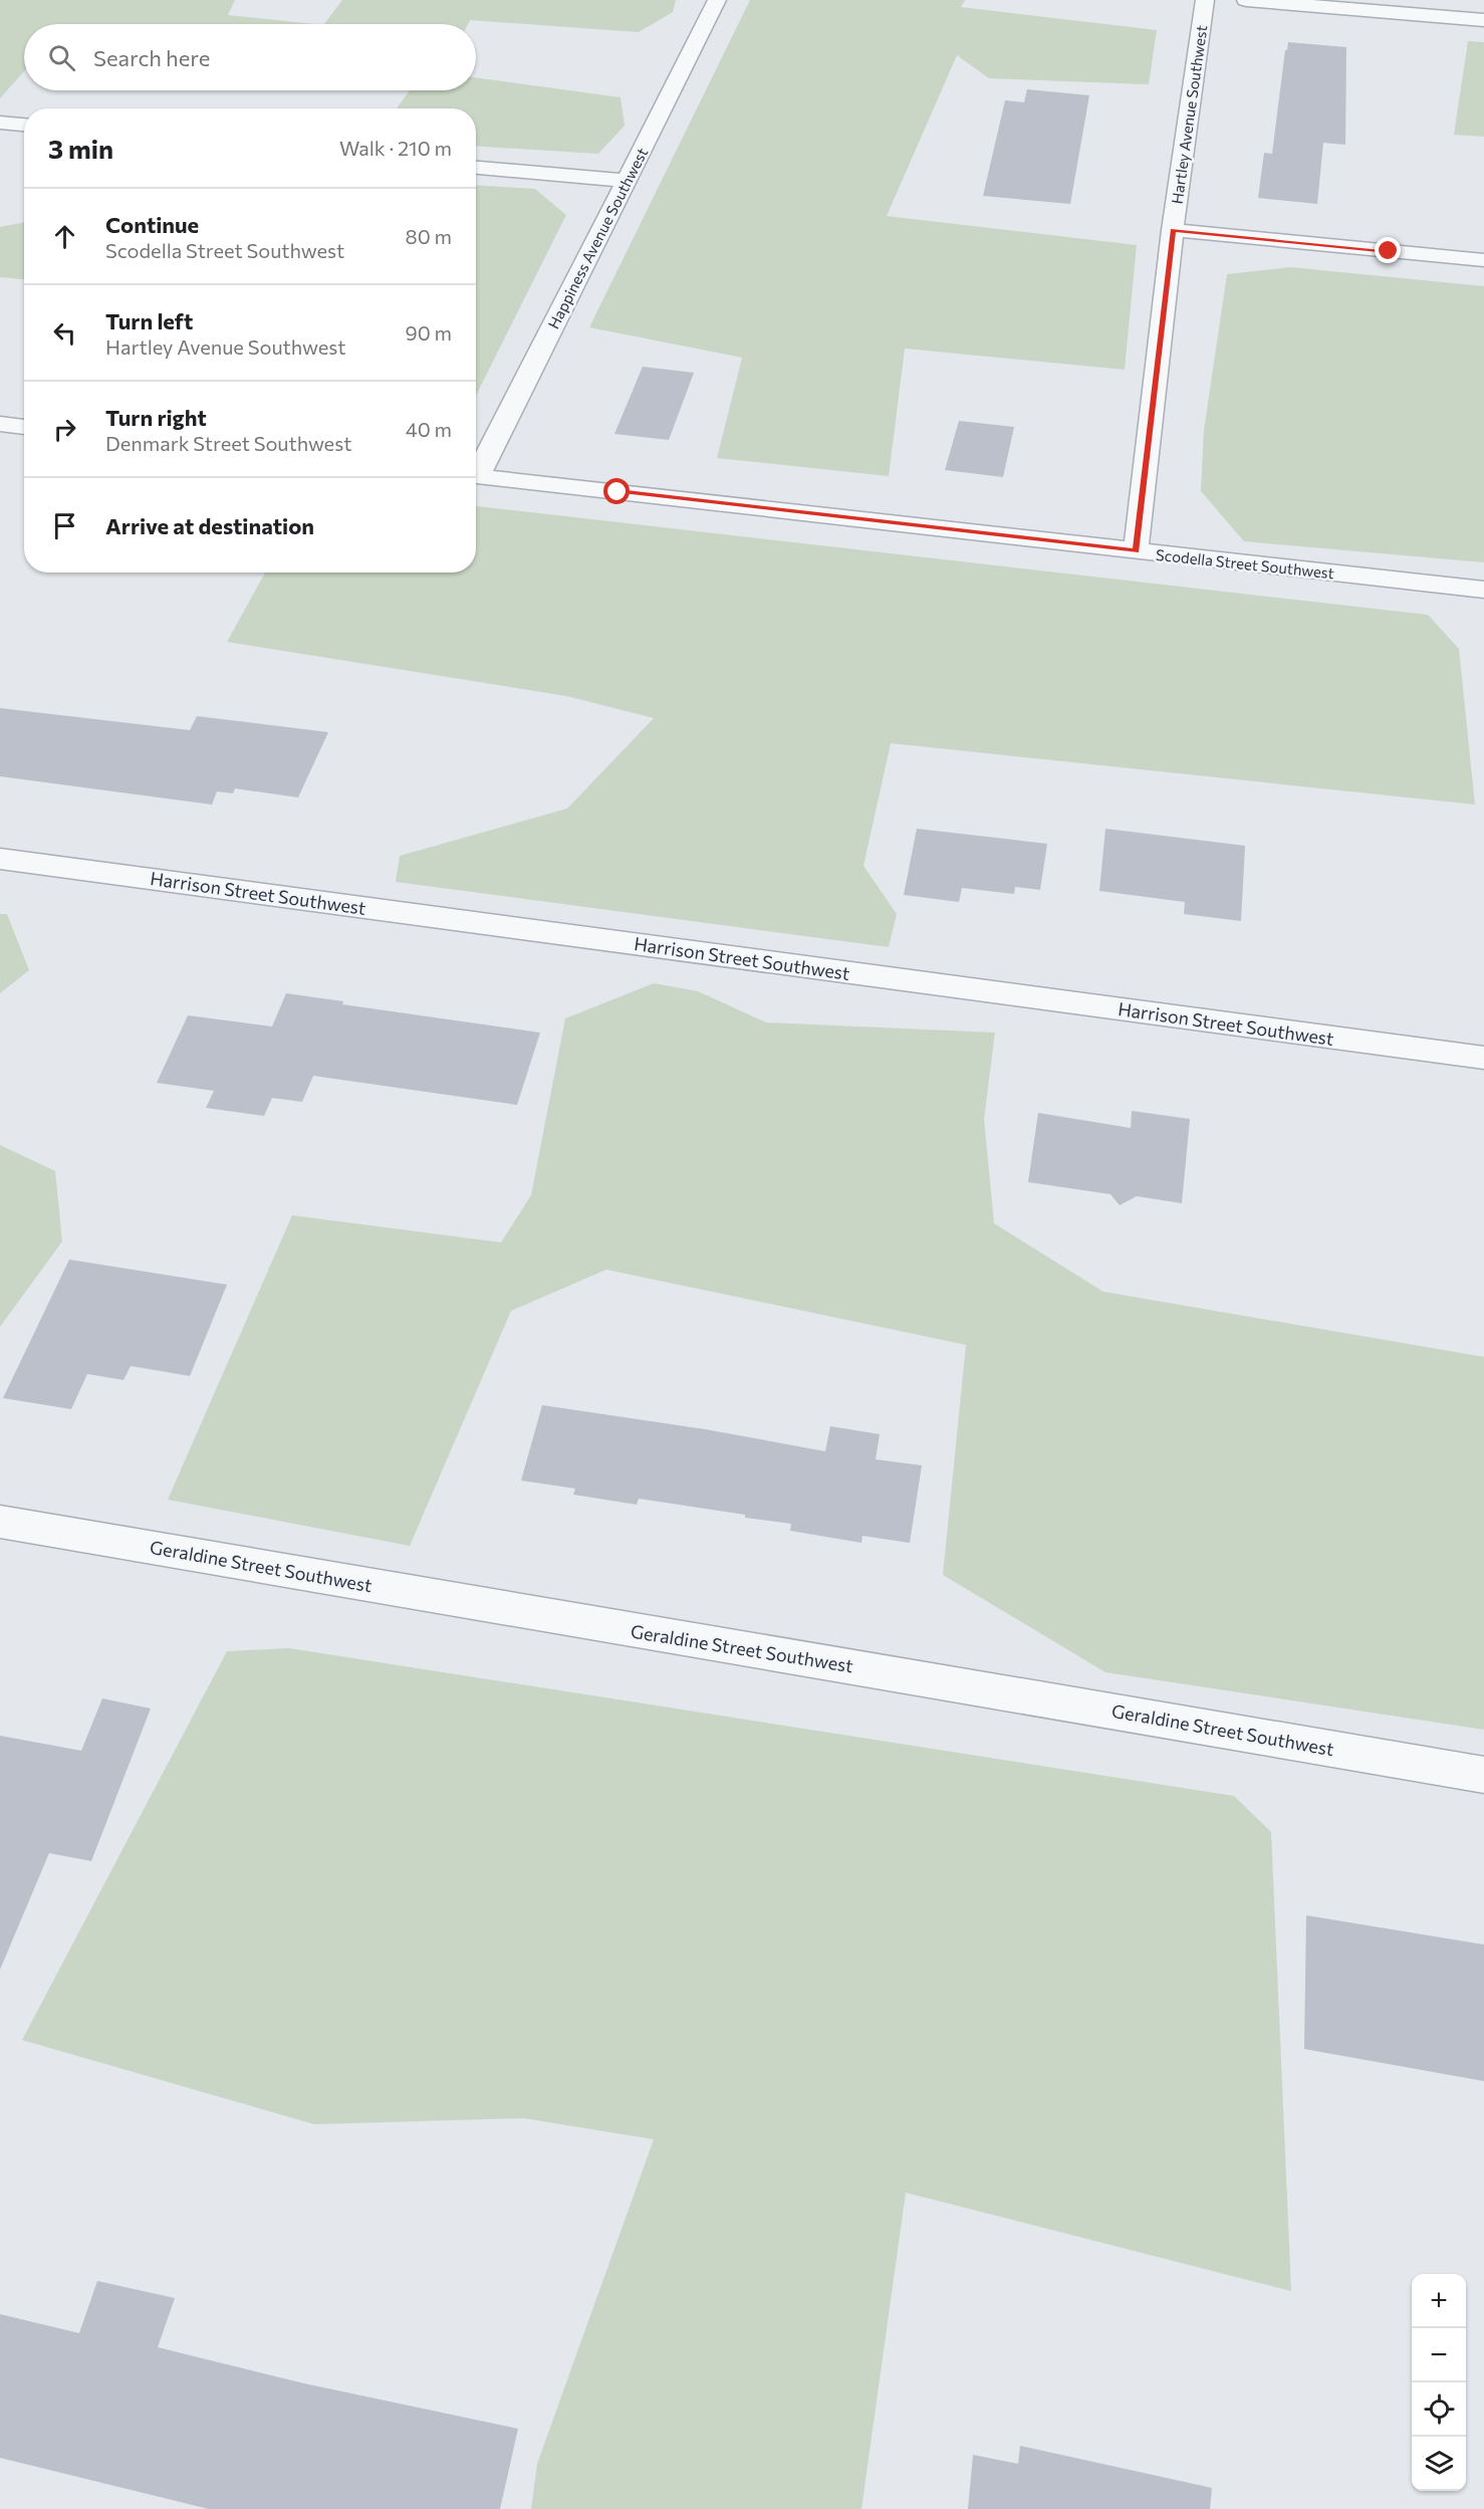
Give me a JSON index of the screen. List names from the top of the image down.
{
  "streets": {
    "street": [
      "Hartley Avenue Southwest",
      "Happiness Avenue Southwest",
      "Scodella Street Southwest",
      "Harrison Street Southwest",
      "Geraldine Street Southwest"
    ]
  },
  "crossings": [
    ["Hartley Avenue Southwest", "Scodella Street Southwest"]
  ],
  "page": {
    "search": "Search here",
    "heading": ["3 min", "Walk · 210 m"],
    "list": [
      ["Continue", "Scodella Street Southwest", "80 m"],
      ["Turn left", "Hartley Avenue Southwest", "90 m"],
      ["Turn right", "Denmark Street Southwest", "40 m"],
      "Arrive at destination"
    ],
    "map_buttons": ["+", "−"]
  }
}
